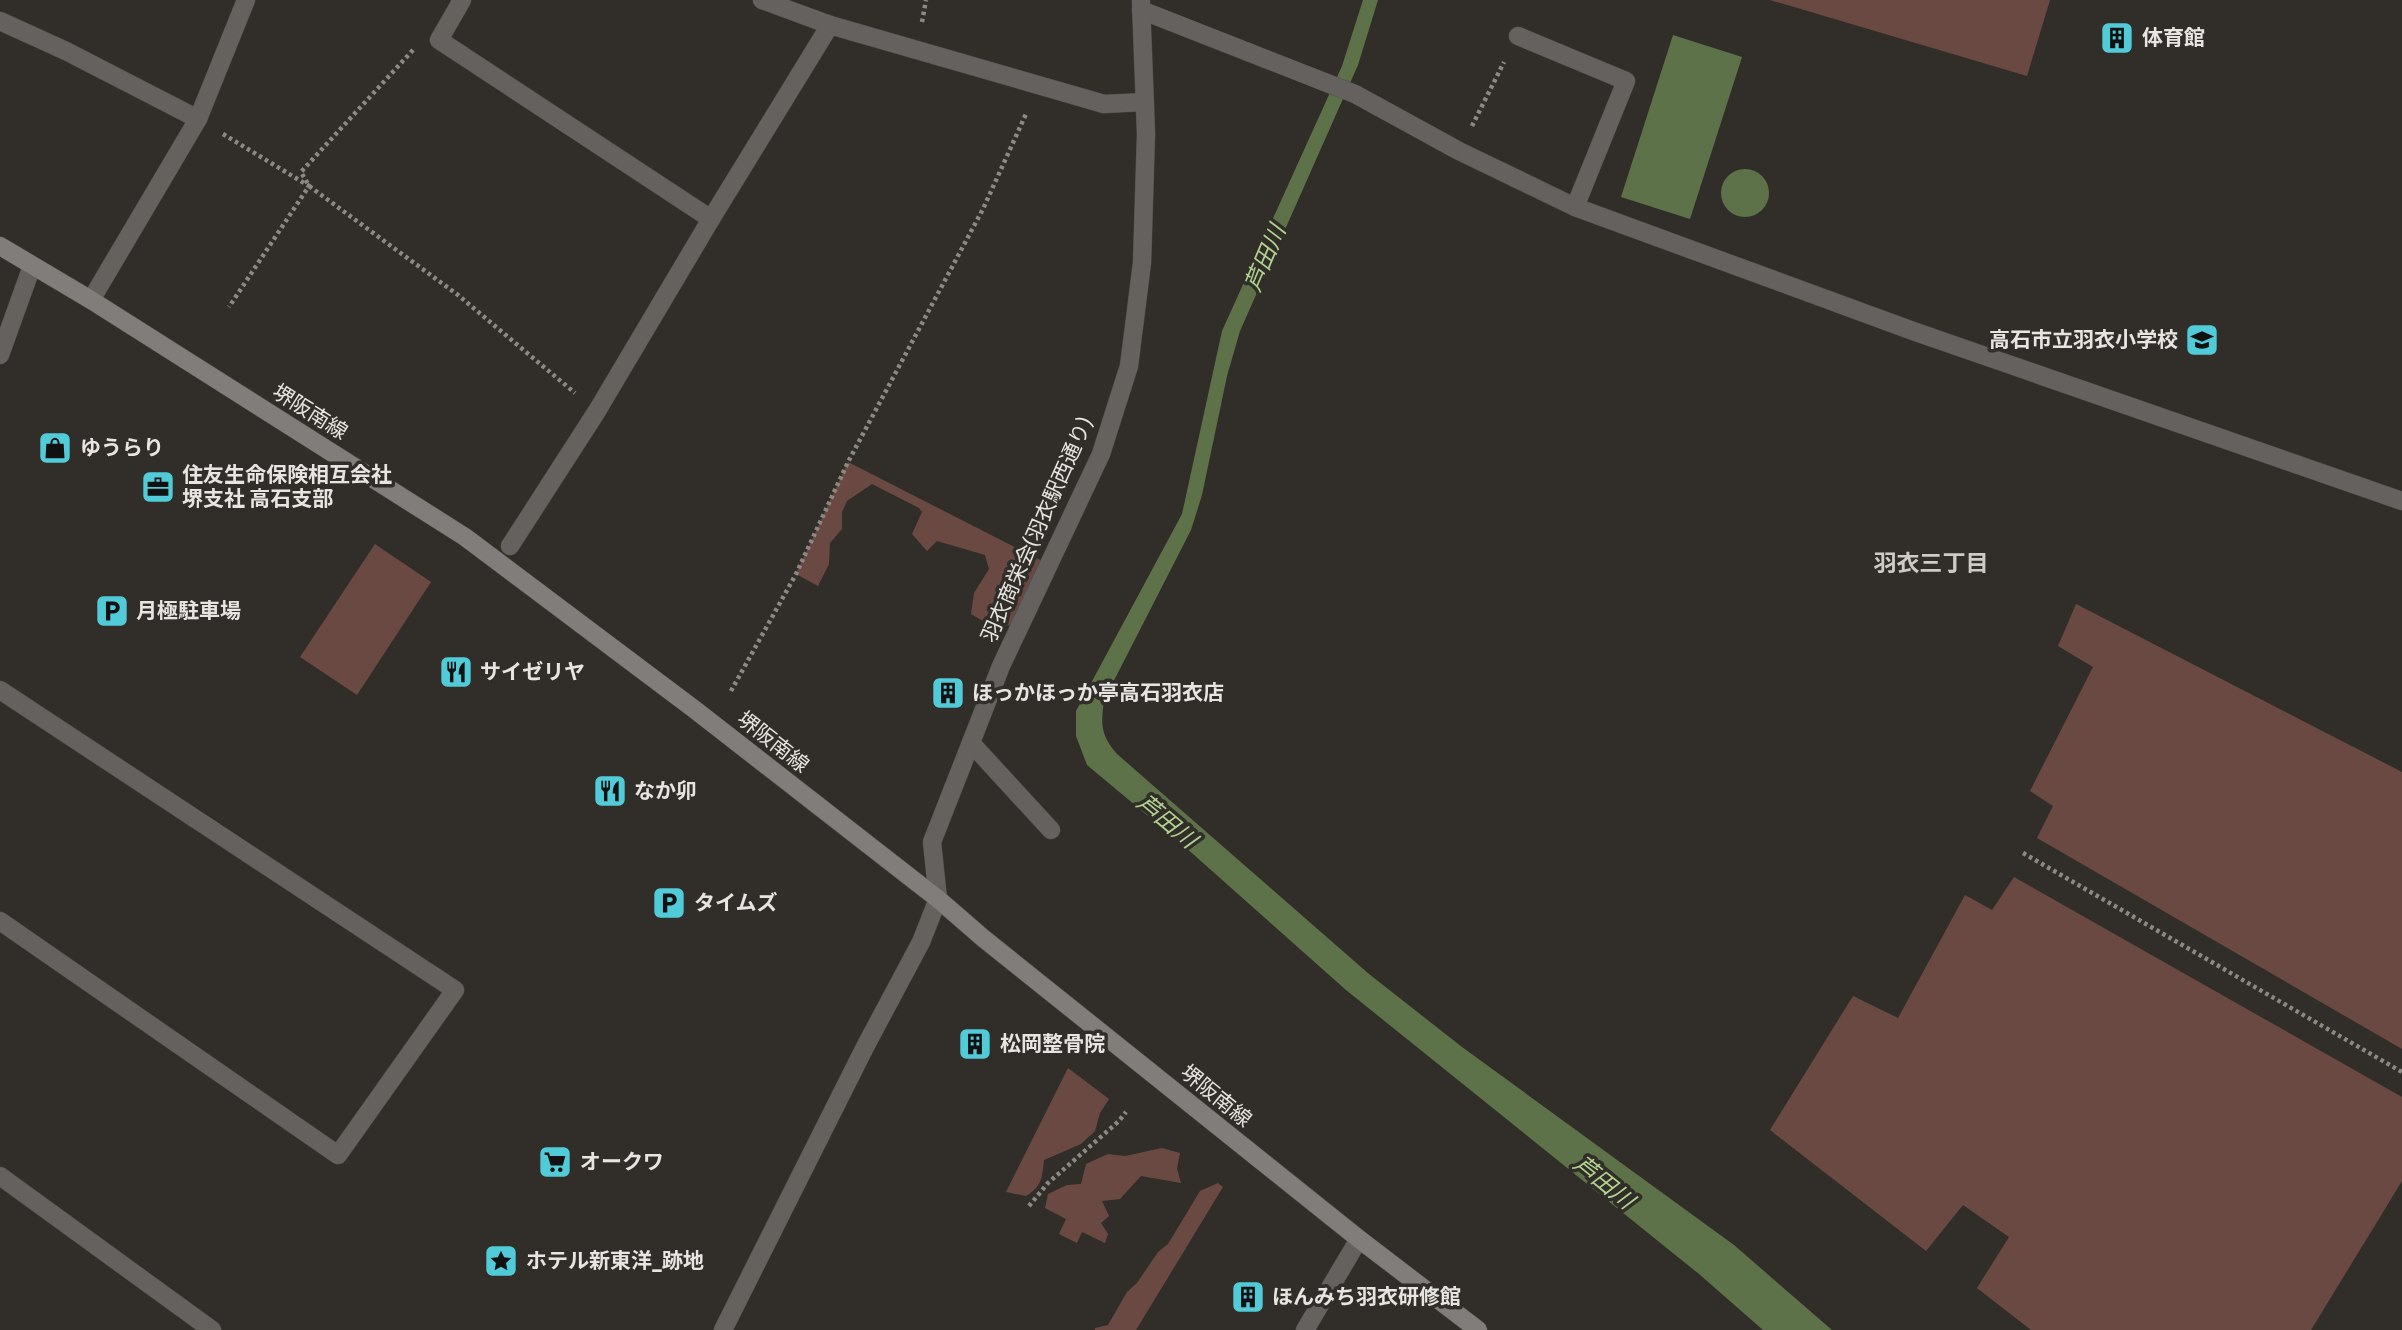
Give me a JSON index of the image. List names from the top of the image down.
{
  "streets": {
    "main road": ["堺阪南線"],
    "street": ["羽衣商栄会(羽衣駅西通り)"]
  },
  "crossings": [
    ["堺阪南線", "羽衣商栄会(羽衣駅西通り)"]
  ],
  "districts": ["羽衣三丁目"],
  "water": ["芦田川"],
  "places": {
    "building": [
      "体育館",
      "ほっかほっか亭高石羽衣店",
      "松岡整骨院",
      "ほんみち羽衣研修館"
    ],
    "school or university": ["高石市立羽衣小学校"],
    "shop": ["ゆうらり"],
    "office": ["住友生命保険相互会社 堺支社 高石支部"],
    "parking": ["月極駐車場", "タイムズ"],
    "restaurant": ["サイゼリヤ", "なか卯"],
    "supermarket": ["オークワ"],
    "place": ["ホテル新東洋_跡地"]
  }
}
